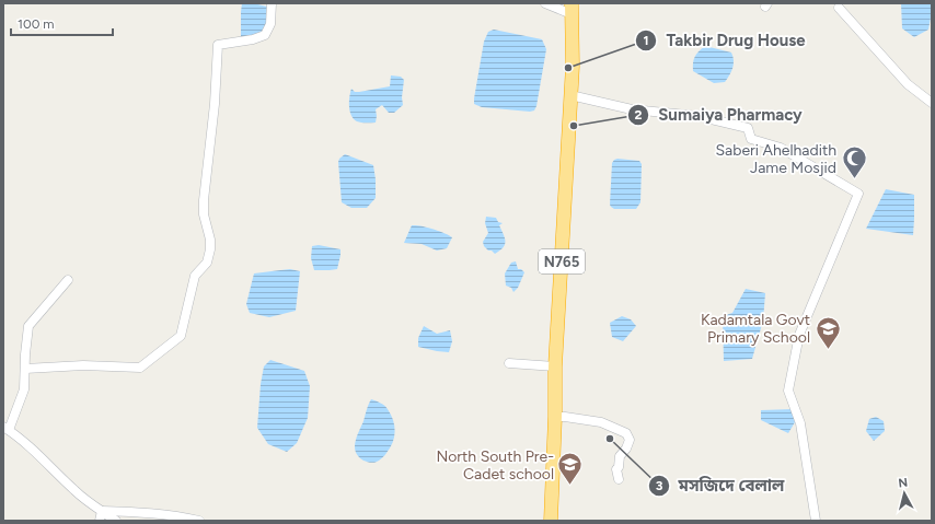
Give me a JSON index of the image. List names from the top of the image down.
{
  "streets": {
    "highway": ["N765"]
  },
  "places": {
    "other": ["Takbir Drug House", "Sumaiya Pharmacy", "মসজিদে বেলাল"],
    "mosque": ["Saberi Ahelhadith Jame Mosjid"],
    "school or university": ["Kadamtala Govt Primary School", "North South Pre- Cadet school"]
  },
  "scale_bar": "100 m",
  "north": "top"
}
